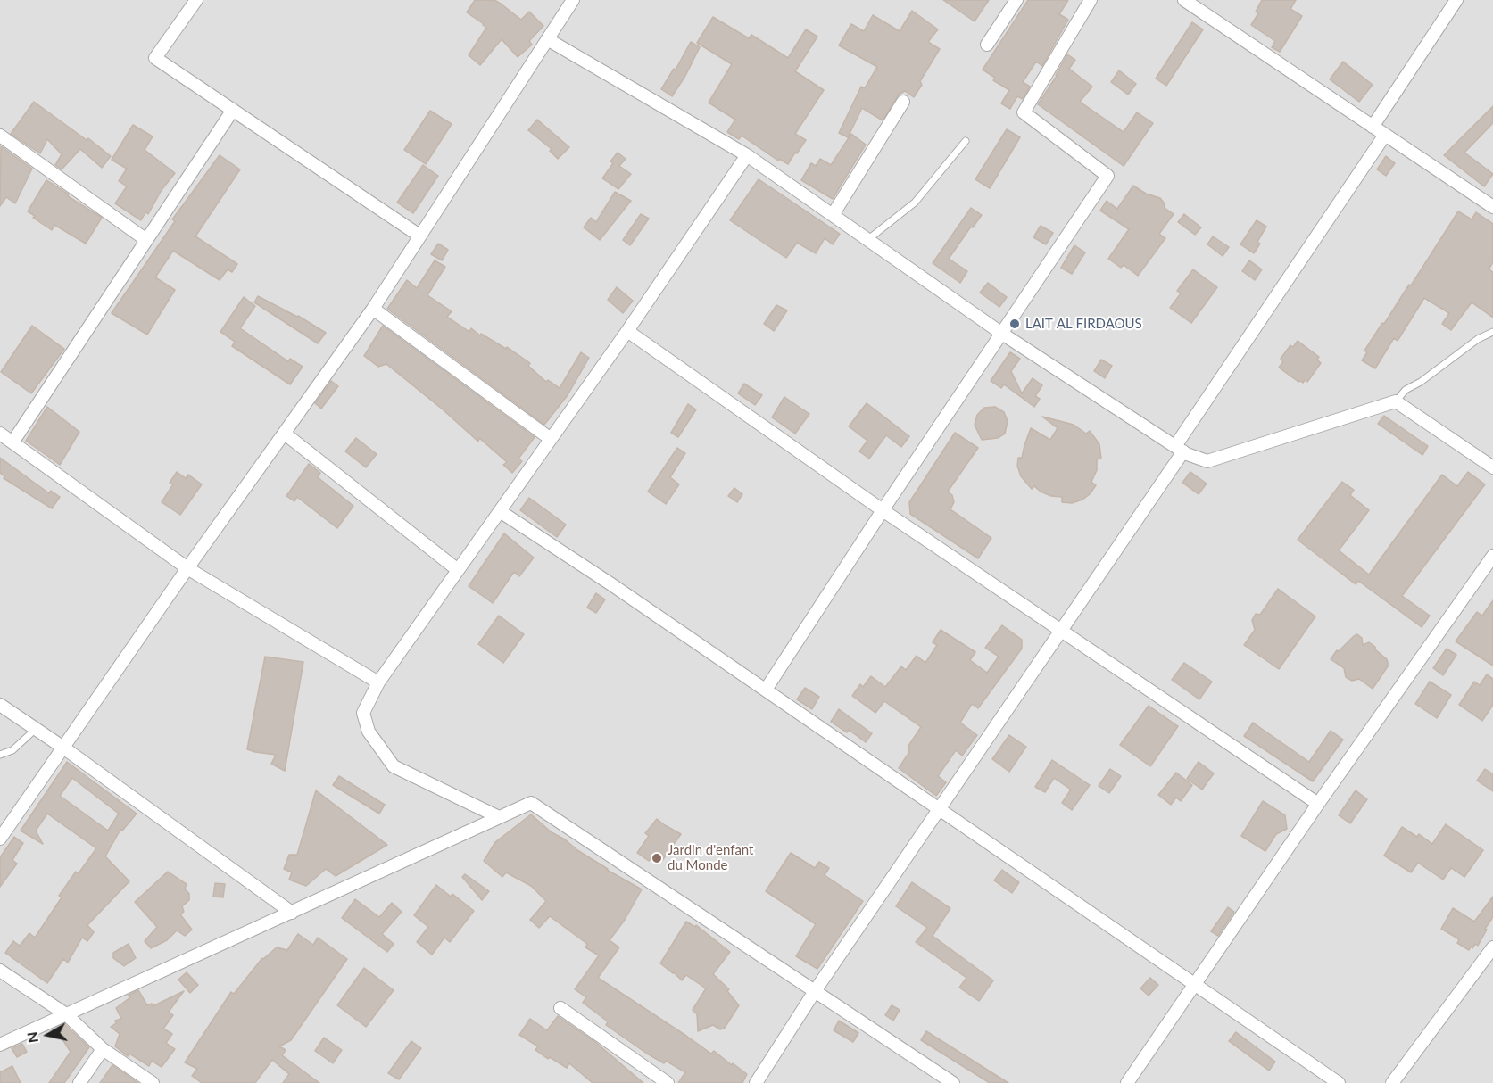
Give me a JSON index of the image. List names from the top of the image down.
{
  "places": ["LAIT AL FIRDAOUS", "Jardin d'enfant du Monde"],
  "north": "left"
}
